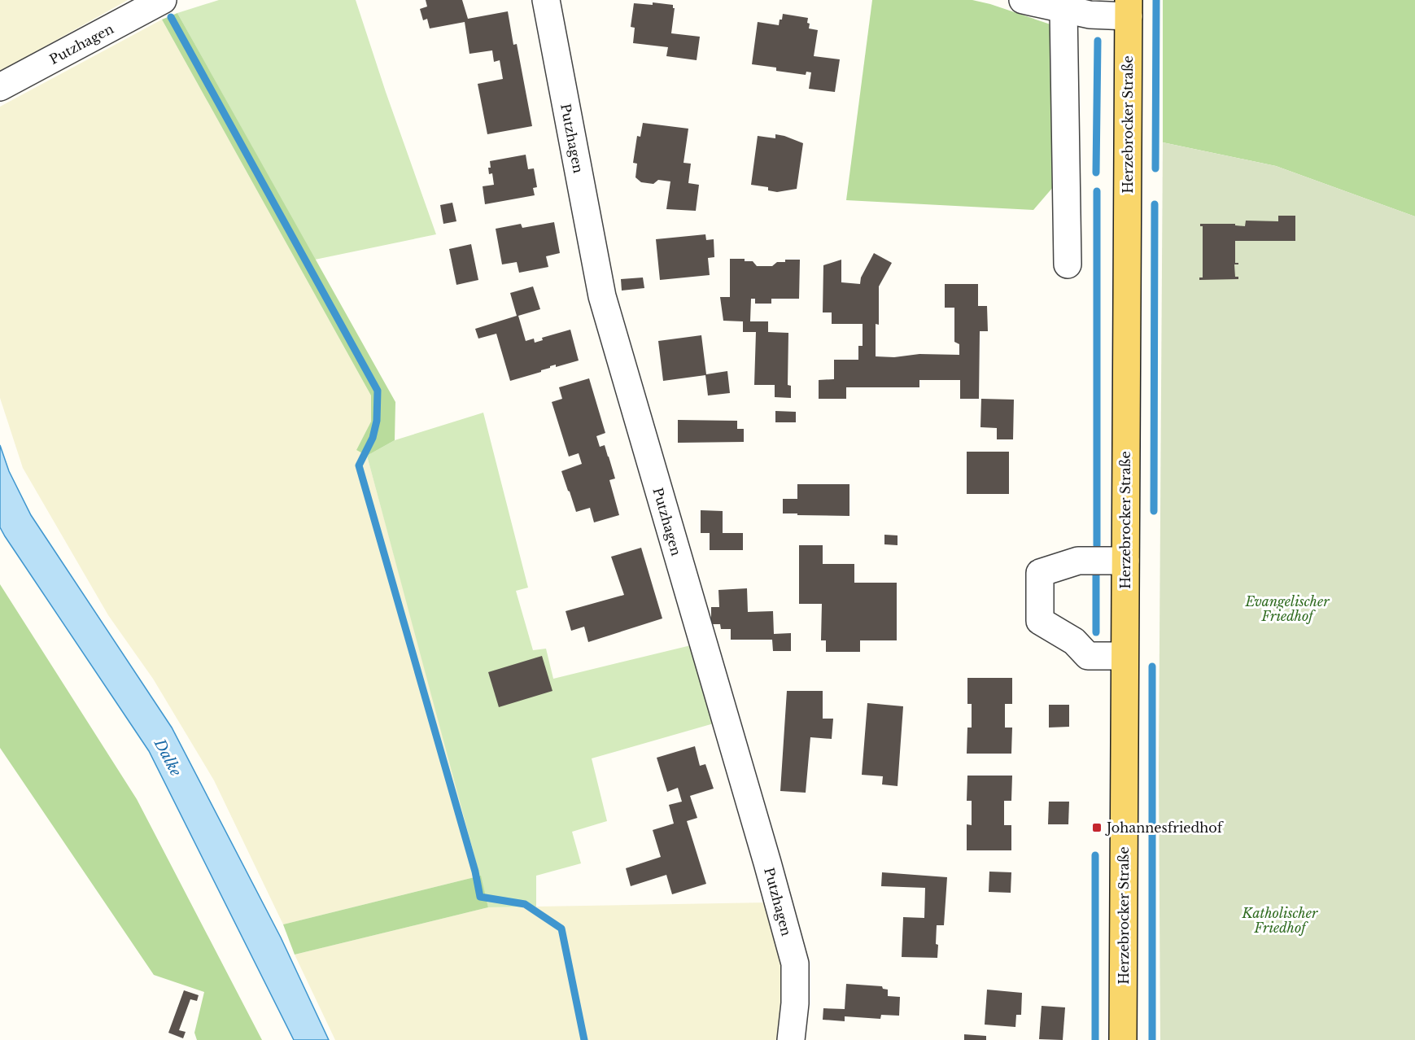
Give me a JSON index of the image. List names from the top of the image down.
{
  "streets": {
    "main road": ["Herzebrocker Straße"],
    "street": ["Putzhagen"]
  },
  "water": ["Dalke"],
  "parks": ["Evangelischer Friedhof", "Katholischer Friedhof"],
  "places": {
    "transit": ["Johannesfriedhof"]
  }
}
